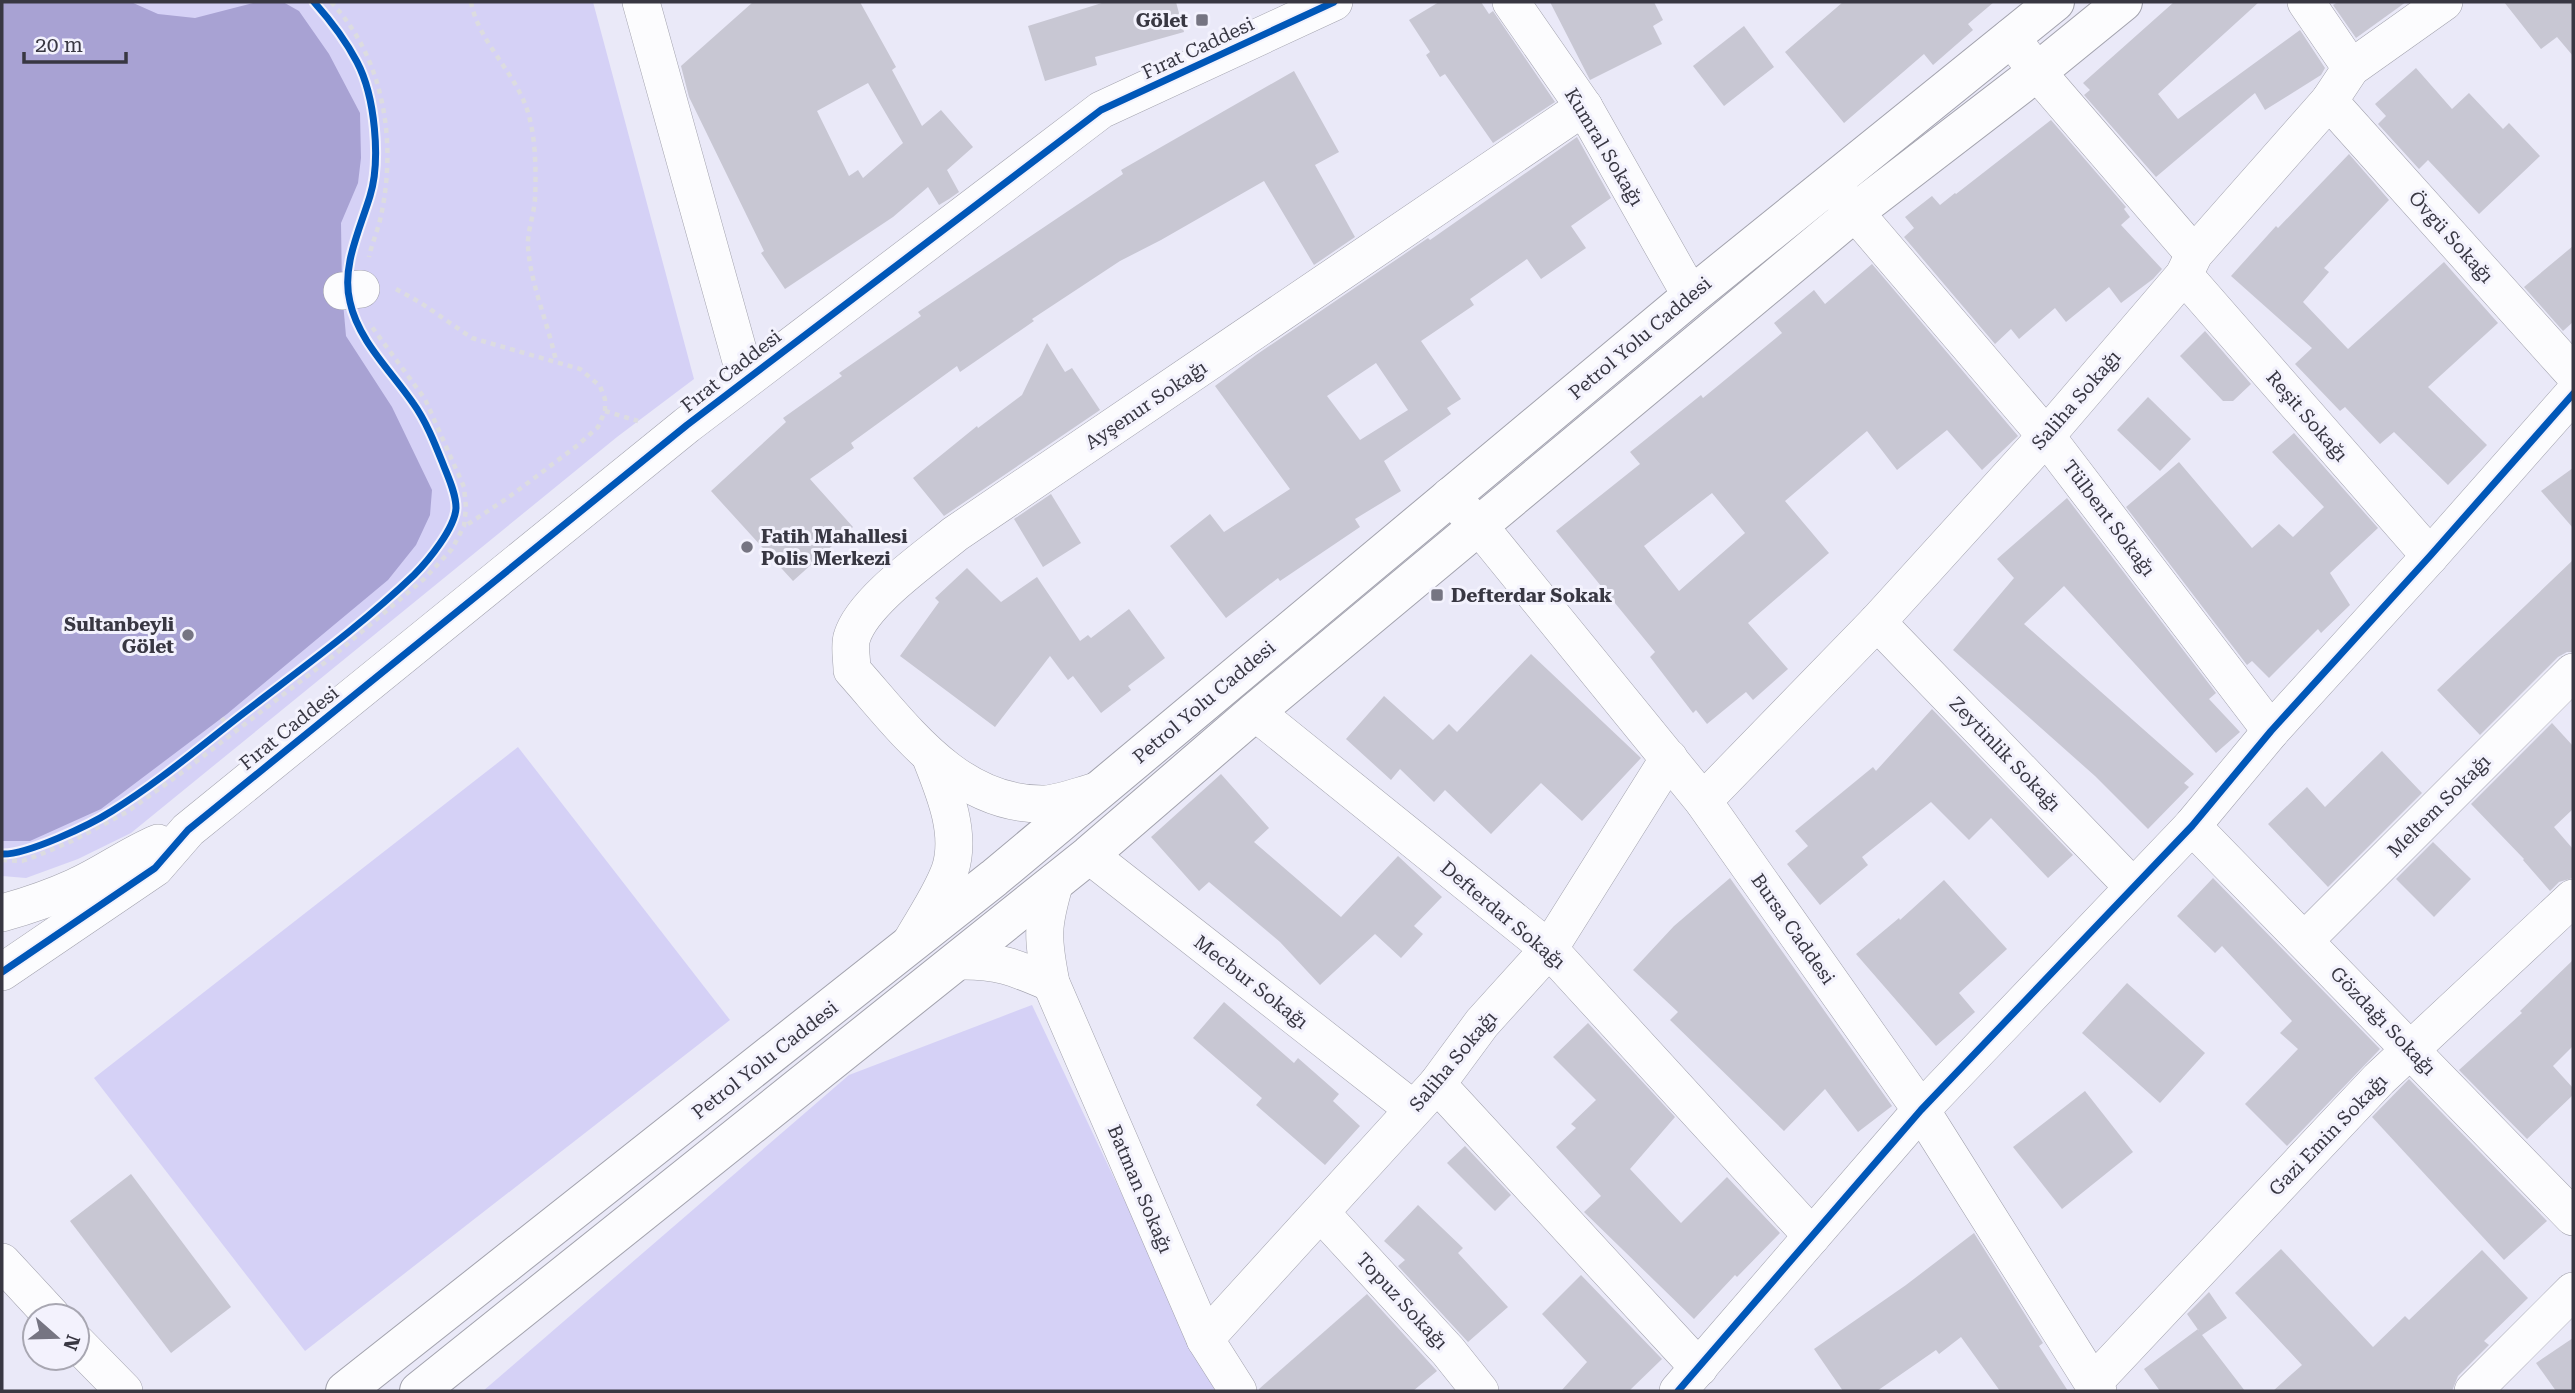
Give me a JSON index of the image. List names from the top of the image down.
{
  "streets": {
    "main road": ["Petrol Yolu Caddesi"],
    "street": [
      "Fırat Caddesi",
      "Kumral Sokağı",
      "Övgü Sokağı",
      "Saliha Sokağı",
      "Ayşenur Sokağı",
      "Reşit Sokağı",
      "Tülbent Sokağı",
      "Zeytinlik Sokağı",
      "Meltem Sokağı",
      "Defterdar Sokağı",
      "Bursa Caddesi",
      "Mecbur Sokağı",
      "Gözdağı Sokağı",
      "Gazi Emin Sokağı",
      "Batman Sokağı",
      "Topuz Sokağı"
    ]
  },
  "crossings": [
    ["Kumral Sokağı", "Petrol Yolu Caddesi"],
    ["Kumral Sokağı", "Ayşenur Sokağı"],
    ["Övgü Sokağı", "Saliha Sokağı"],
    ["Petrol Yolu Caddesi", "Reşit Sokağı"],
    ["Petrol Yolu Caddesi", "Tülbent Sokağı"],
    ["Petrol Yolu Caddesi", "Bursa Caddesi"],
    ["Saliha Sokağı", "Reşit Sokağı"],
    ["Saliha Sokağı", "Tülbent Sokağı"],
    ["Saliha Sokağı", "Zeytinlik Sokağı"],
    ["Saliha Sokağı", "Defterdar Sokağı"],
    ["Saliha Sokağı", "Bursa Caddesi"],
    ["Saliha Sokağı", "Mecbur Sokağı"],
    ["Saliha Sokağı", "Batman Sokağı"],
    ["Saliha Sokağı", "Topuz Sokağı"],
    ["Meltem Sokağı", "Gözdağı Sokağı"],
    ["Bursa Caddesi", "Gazi Emin Sokağı"],
    ["Gözdağı Sokağı", "Gazi Emin Sokağı"]
  ],
  "places": {
    "transit": ["Gölet", "Defterdar Sokak"],
    "other": ["Fatih Mahallesi Polis Merkezi", "Sultanbeyli Gölet"]
  },
  "scale_bar": "20 m",
  "north": "right"
}
